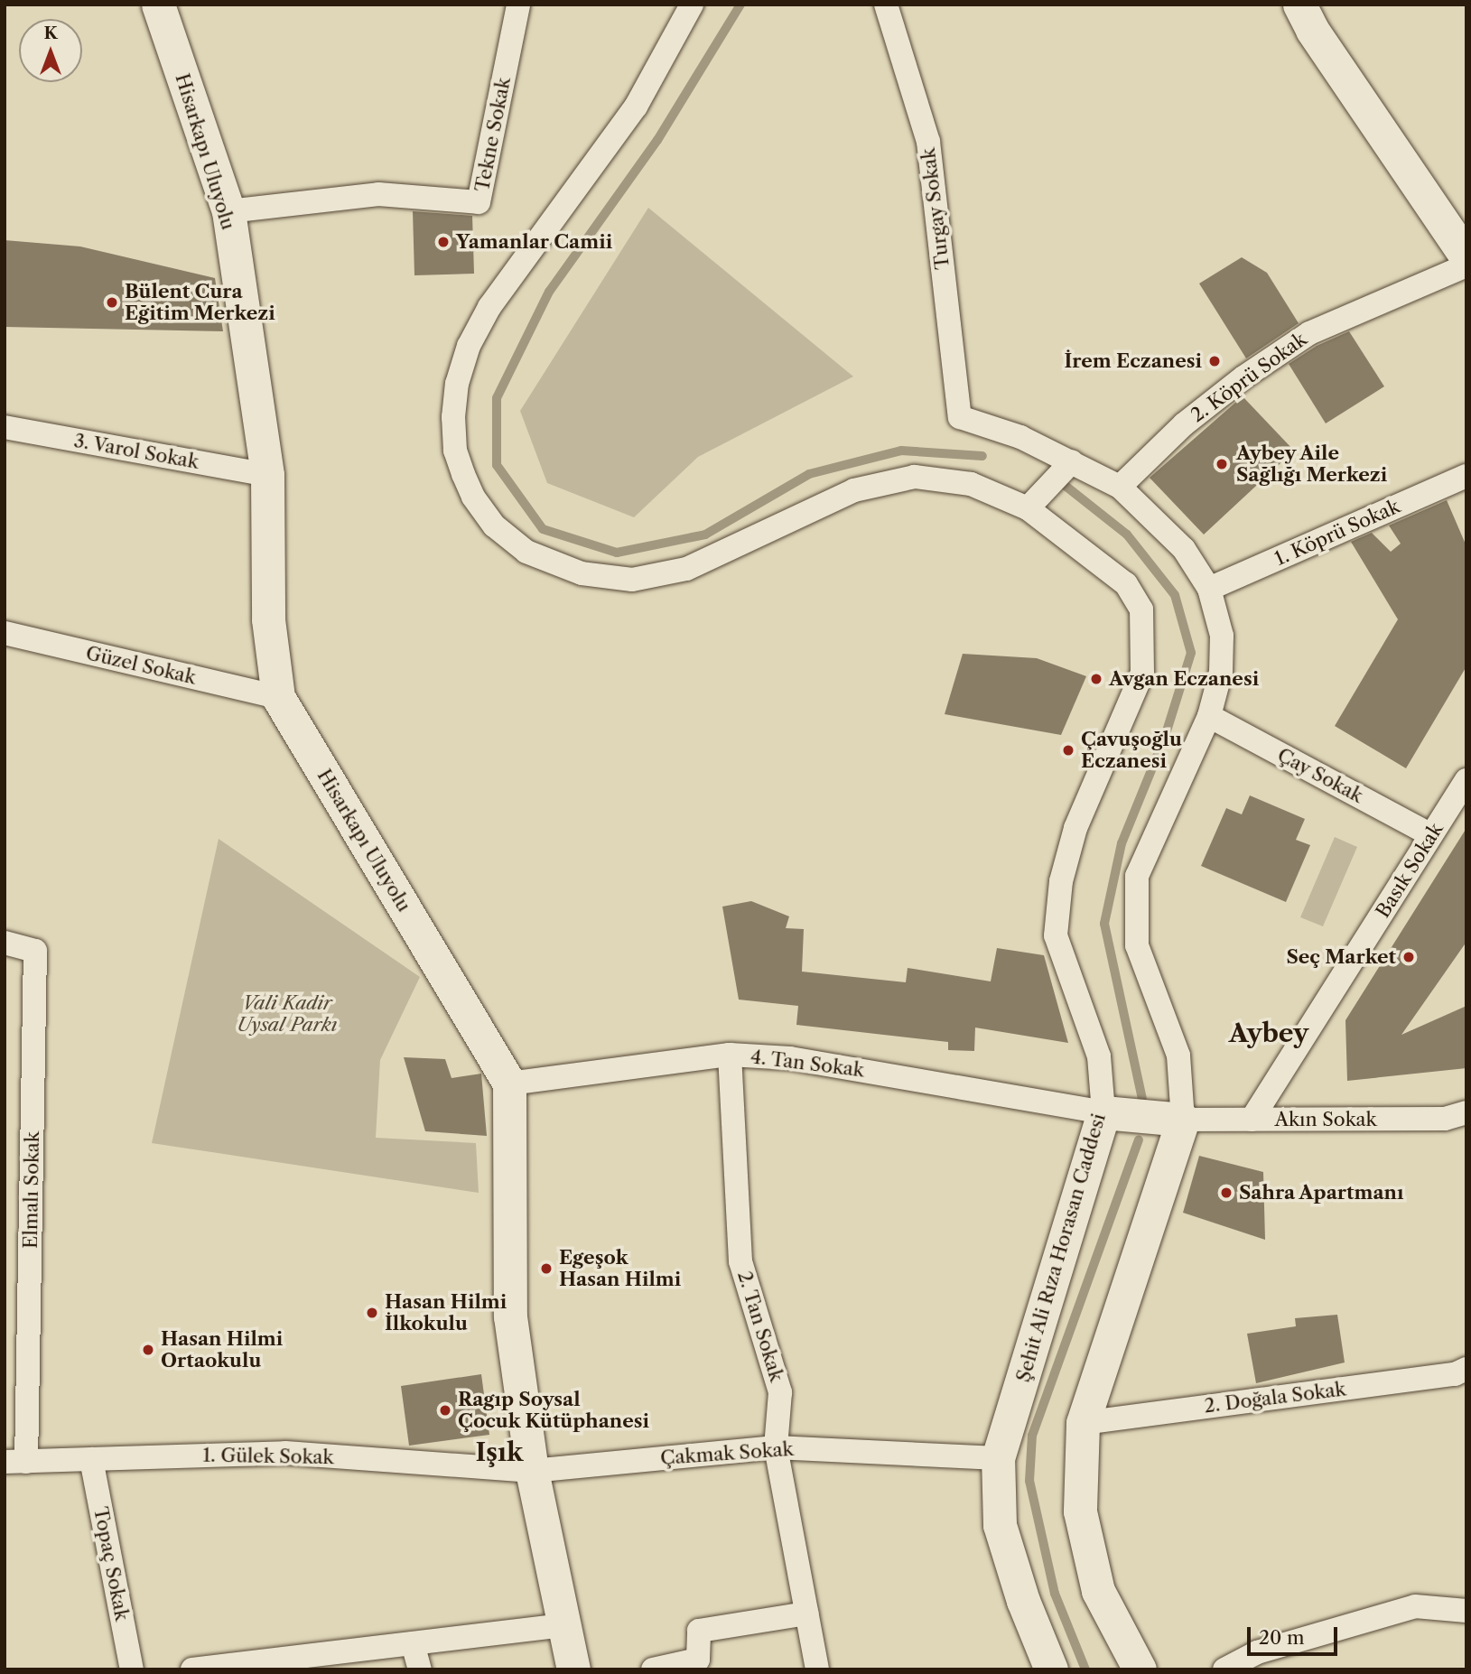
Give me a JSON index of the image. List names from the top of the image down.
{
  "streets": {
    "street": [
      "Tekne Sokak",
      "Hisarkapı Uluyolu",
      "Turgay Sokak",
      "2. Köprü Sokak",
      "3. Varol Sokak",
      "1. Köprü Sokak",
      "Güzel Sokak",
      "Çay Sokak",
      "Basık Sokak",
      "4. Tan Sokak",
      "Akın Sokak",
      "Elmalı Sokak",
      "Şehit Ali Rıza Horasan Caddesi",
      "2. Tan Sokak",
      "2. Doğala Sokak",
      "Çakmak Sokak",
      "1. Gülek Sokak",
      "Topaç Sokak"
    ]
  },
  "crossings": [
    ["Tekne Sokak", "Hisarkapı Uluyolu"],
    ["Hisarkapı Uluyolu", "3. Varol Sokak"],
    ["Hisarkapı Uluyolu", "Güzel Sokak"],
    ["Hisarkapı Uluyolu", "4. Tan Sokak"],
    ["Çay Sokak", "Basık Sokak"],
    ["Basık Sokak", "Akın Sokak"],
    ["4. Tan Sokak", "Şehit Ali Rıza Horasan Caddesi"],
    ["4. Tan Sokak", "2. Tan Sokak"],
    ["Elmalı Sokak", "1. Gülek Sokak"],
    ["Şehit Ali Rıza Horasan Caddesi", "Çakmak Sokak"],
    ["2. Tan Sokak", "Çakmak Sokak"],
    ["Çakmak Sokak", "1. Gülek Sokak"],
    ["1. Gülek Sokak", "Topaç Sokak"]
  ],
  "districts": ["Aybey", "Işık"],
  "parks": ["Vali Kadir Uysal Parkı"],
  "places": [
    "Yamanlar Camii",
    "Bülent Cura Eğitim Merkezi",
    "İrem Eczanesi",
    "Aybey Aile Sağlığı Merkezi",
    "Avgan Eczanesi",
    "Çavuşoğlu Eczanesi",
    "Seç Market",
    "Sahra Apartmanı",
    "Egeşok Hasan Hilmi",
    "Hasan Hilmi İlkokulu",
    "Hasan Hilmi Ortaokulu",
    "Ragıp Soysal Çocuk Kütüphanesi"
  ],
  "scale_bar": "20 m",
  "north": "top"
}
